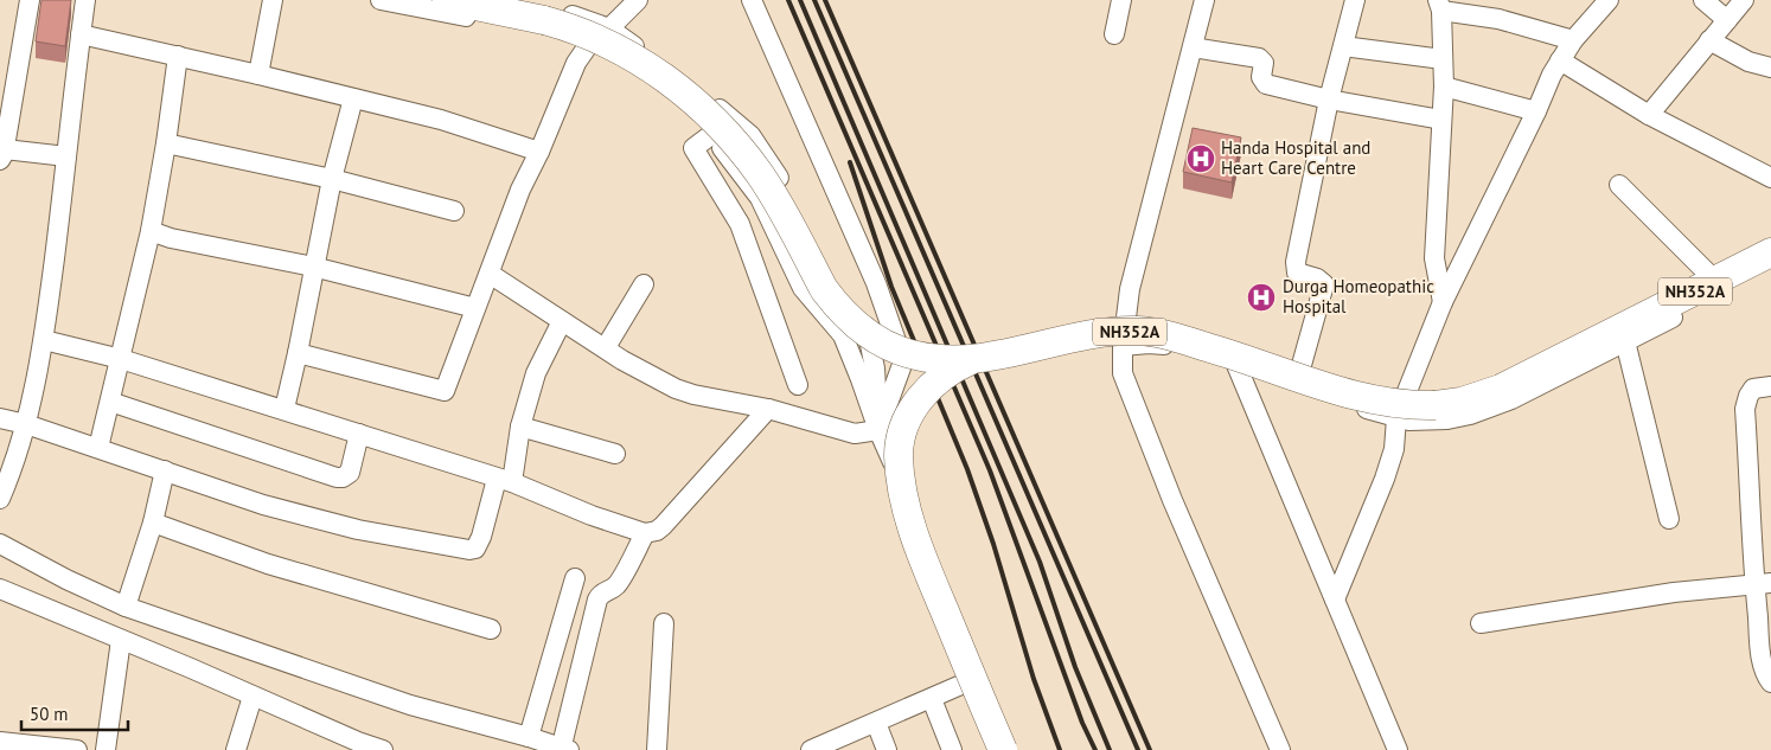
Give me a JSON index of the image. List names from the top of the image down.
{
  "streets": {
    "highway": ["NH352A"]
  },
  "places": {
    "hospital": ["Handa Hospital and Heart Care Centre", "Durga Homeopathic Hospital"]
  },
  "scale_bar": "50 m"
}
